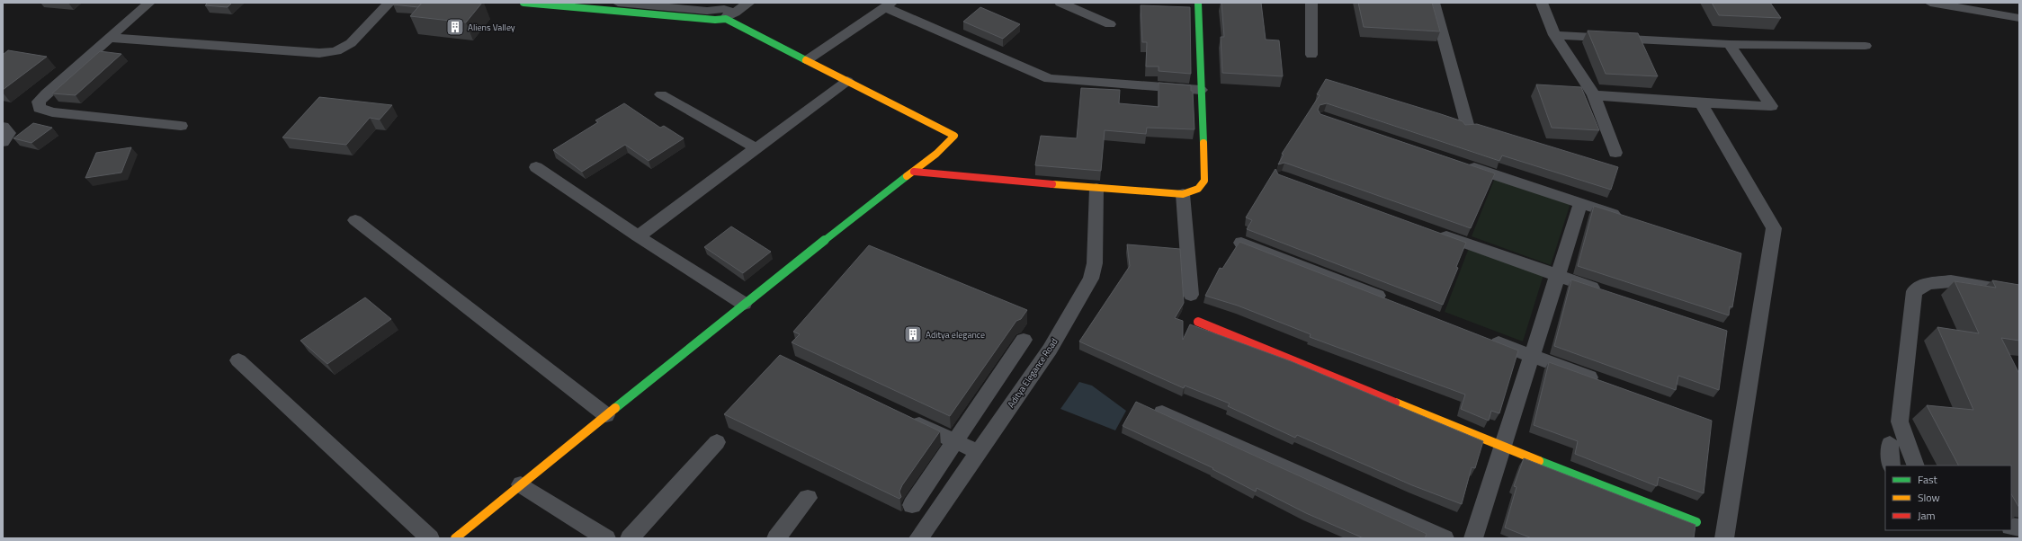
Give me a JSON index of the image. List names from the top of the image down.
{
  "streets": {
    "street": ["Aditya Elegance Road"]
  },
  "places": {
    "building": ["Aliens Valley", "Aditya elegance"]
  },
  "legend": ["Fast", "Slow", "Jam"]
}
